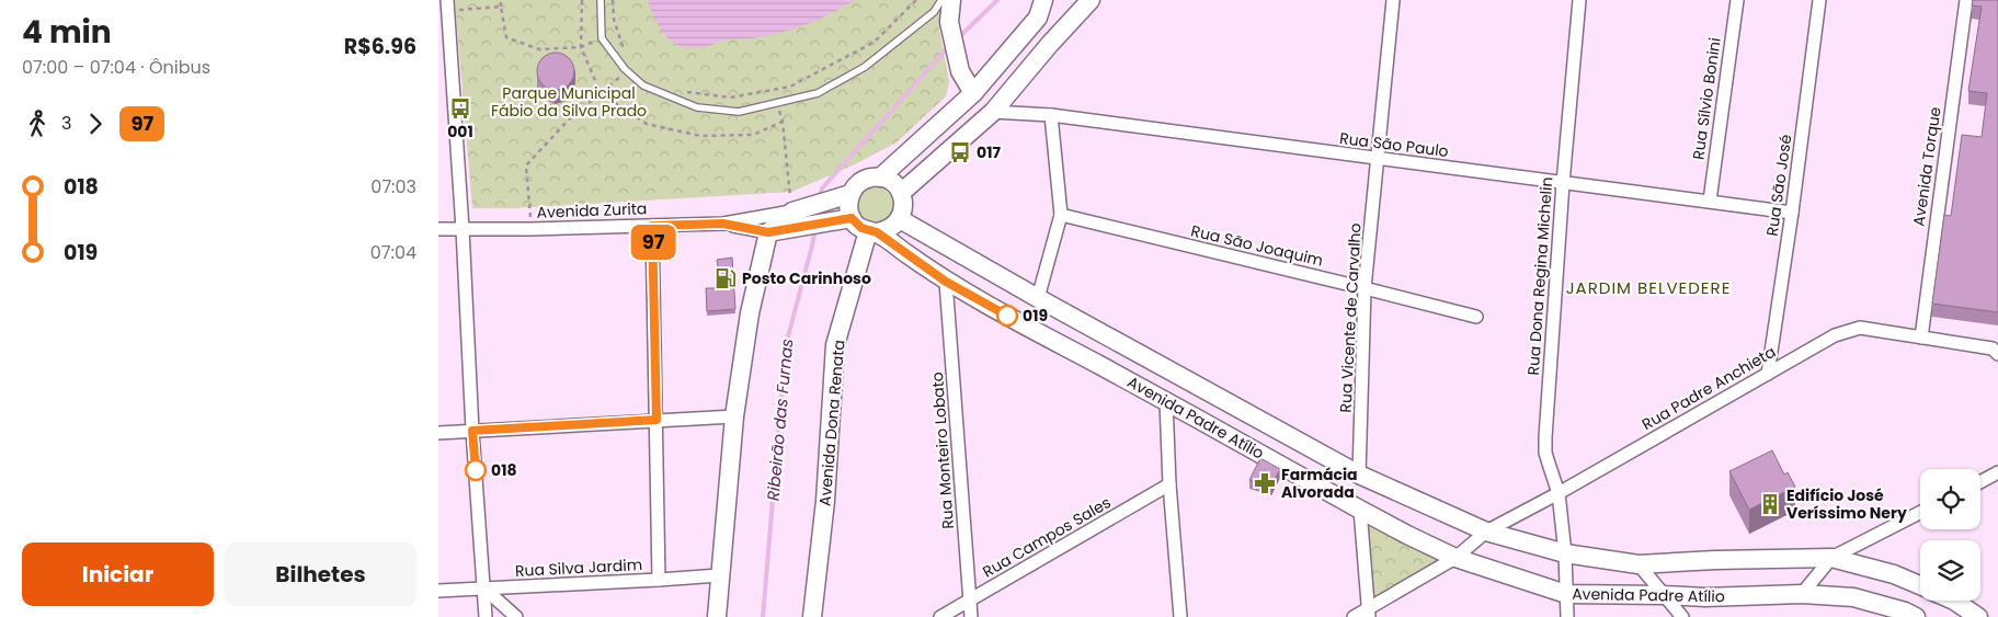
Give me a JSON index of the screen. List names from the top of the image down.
{
  "streets": {
    "street": [
      "Rua Sílvio Bonini",
      "Rua São Paulo",
      "Avenida Torque",
      "Rua São José",
      "Avenida Zurita",
      "Rua São Joaquim",
      "Rua Dona Regina Michelin",
      "Rua Vicente de Carvalho",
      "Rua Padre Anchieta",
      "Avenida Padre Atílio",
      "Avenida Dona Renata",
      "Rua Monteiro Lobato",
      "Rua Campos Sales",
      "Rua Silva Jardim"
    ]
  },
  "crossings": [
    ["Rua Sílvio Bonini", "Rua São Paulo"],
    ["Rua São Paulo", "Rua São José"],
    ["Rua São Paulo", "Rua Dona Regina Michelin"],
    ["Rua São Paulo", "Rua Vicente de Carvalho"],
    ["Avenida Torque", "Rua Padre Anchieta"],
    ["Rua São José", "Rua Padre Anchieta"],
    ["Rua São Joaquim", "Rua Vicente de Carvalho"],
    ["Rua Dona Regina Michelin", "Rua Padre Anchieta"],
    ["Rua Dona Regina Michelin", "Avenida Padre Atílio"],
    ["Rua Vicente de Carvalho", "Avenida Padre Atílio"],
    ["Rua Padre Anchieta", "Avenida Padre Atílio"],
    ["Avenida Padre Atílio", "Avenida Dona Renata"],
    ["Avenida Padre Atílio", "Rua Monteiro Lobato"],
    ["Rua Monteiro Lobato", "Rua Campos Sales"]
  ],
  "districts": ["JARDIM BELVEDERE"],
  "water": ["Ribeirão das Furnas"],
  "parks": ["Parque Municipal Fábio da Silva Prado"],
  "places": {
    "bus stop": ["001", "017"],
    "fuel station": ["Posto Carinhoso"],
    "other": ["019", "018"],
    "pharmacy": ["Farmácia Alvorada"],
    "building": ["Edifício José Veríssimo Nery"]
  },
  "lines": ["bus line 97"],
  "page": {
    "heading": ["4 min", "07:00 – 07:04 · Ônibus", "R$6.96"],
    "on_map": "97",
    "legs": ["3", "97"],
    "list": [
      {
        "name": "018",
        "value": "07:03"
      },
      {
        "name": "019",
        "value": "07:04"
      }
    ],
    "buttons": ["Iniciar", "Bilhetes"]
  }
}
